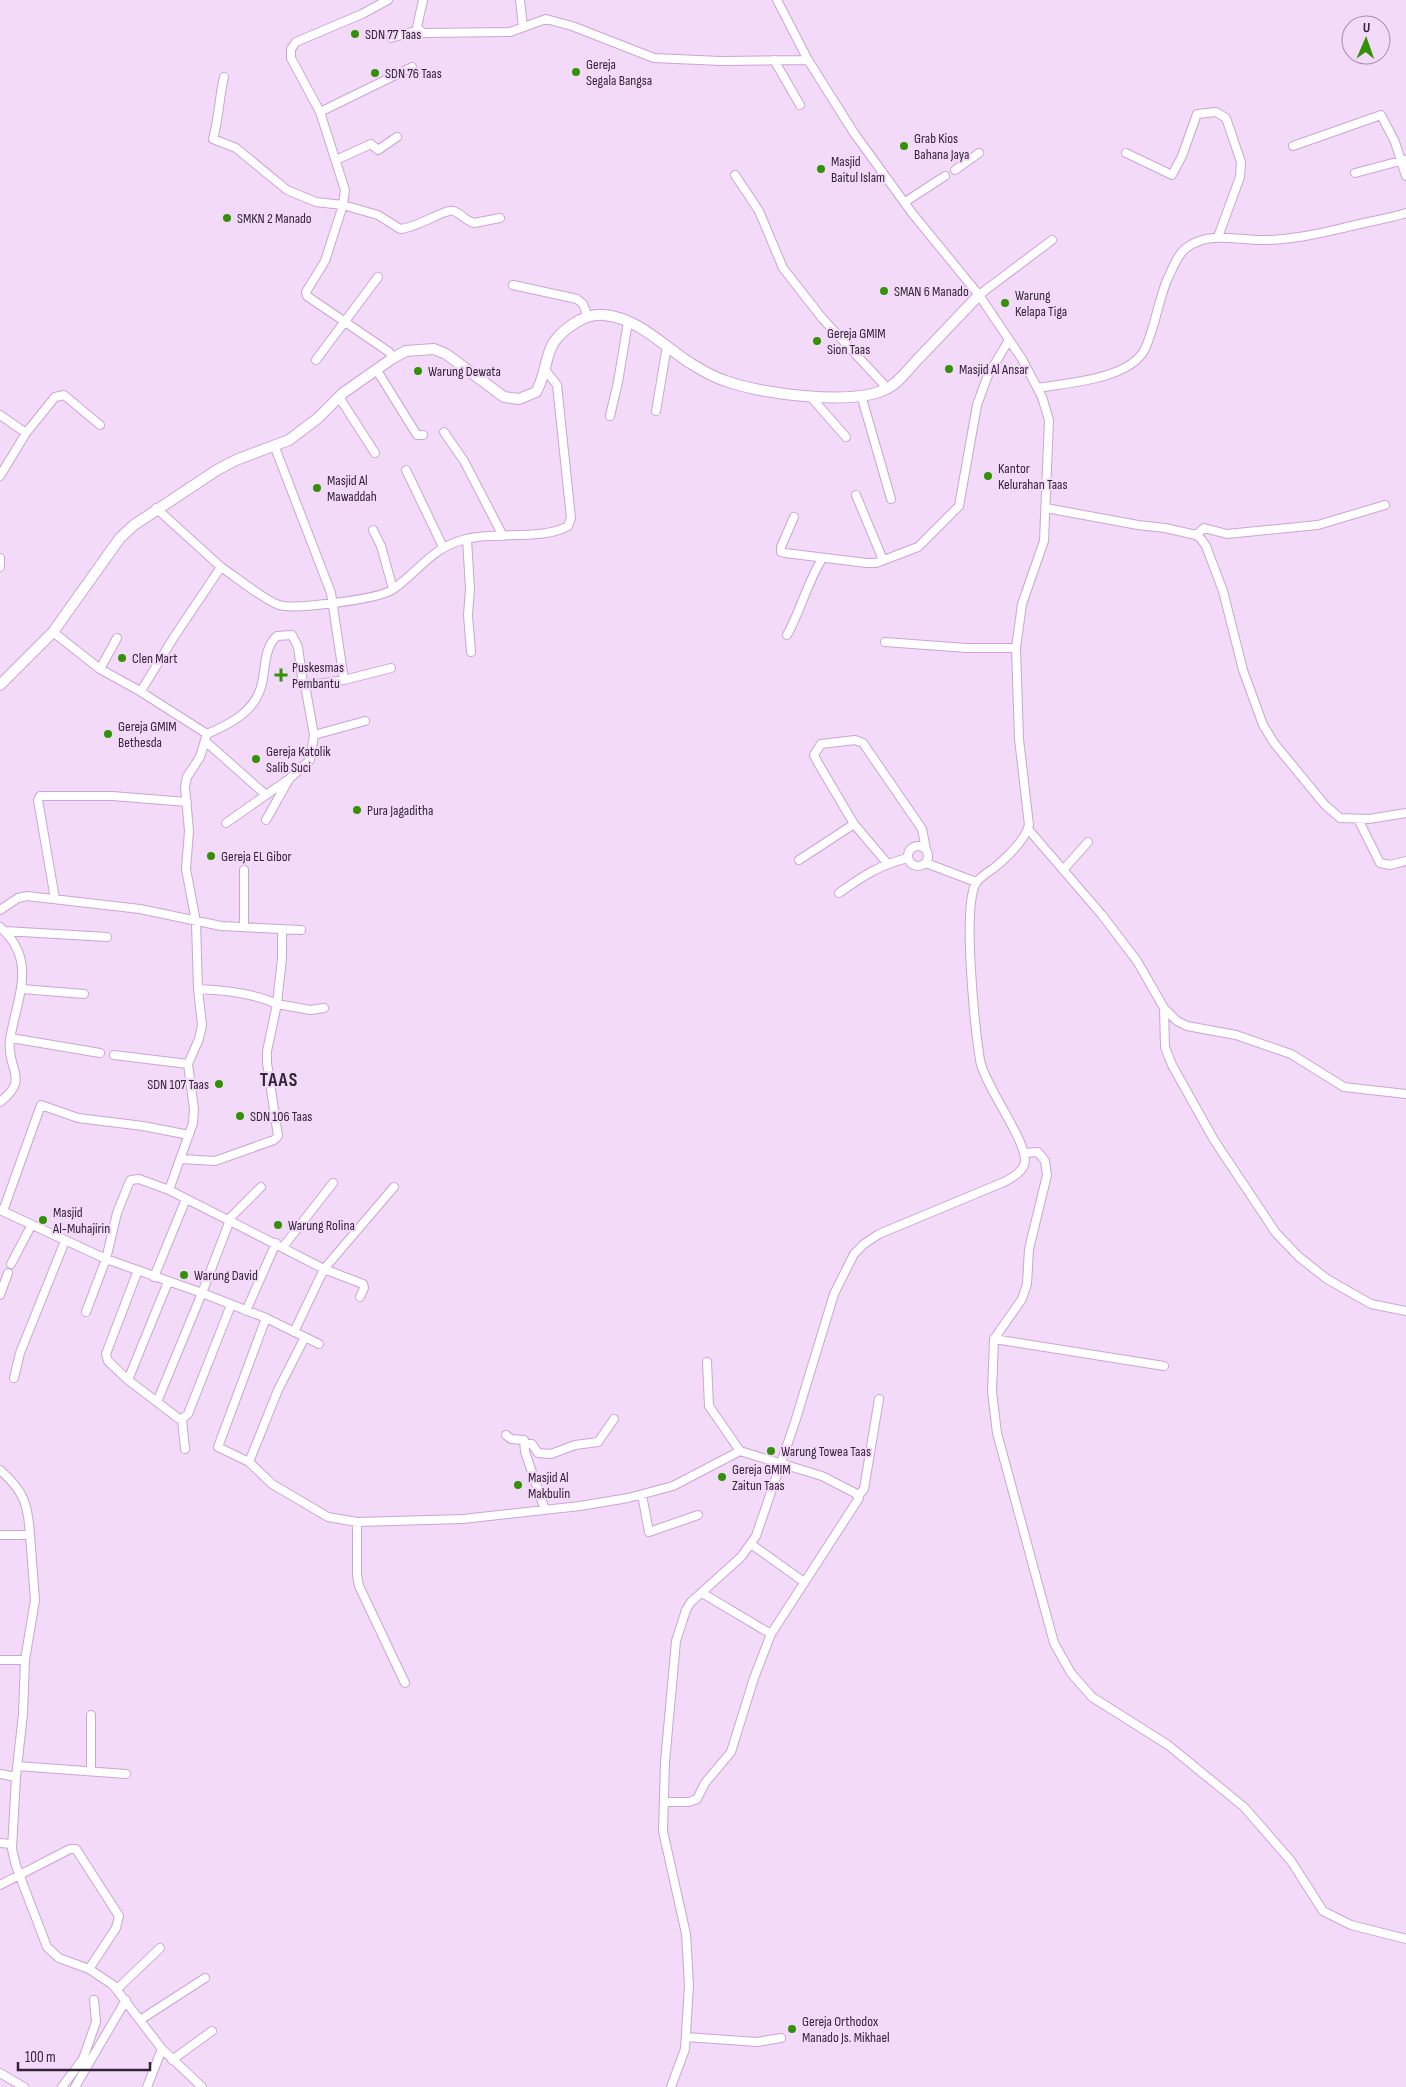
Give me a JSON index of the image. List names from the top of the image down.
{
  "districts": ["TAAS"],
  "places": {
    "other": [
      "SDN 77 Taas",
      "Gereja Segala Bangsa",
      "SDN 76 Taas",
      "Grab Kios Bahana Jaya",
      "Masjid Baitul Islam",
      "SMKN 2 Manado",
      "SMAN 6 Manado",
      "Warung Kelapa Tiga",
      "Gereja GMIM Sion Taas",
      "Masjid Al Ansar",
      "Warung Dewata",
      "Kantor Kelurahan Taas",
      "Masjid Al Mawaddah",
      "Clen Mart",
      "Gereja GMIM Bethesda",
      "Gereja Katolik Salib Suci",
      "Pura Jagaditha",
      "Gereja EL Gibor",
      "SDN 107 Taas",
      "SDN 106 Taas",
      "Masjid Al-Muhajirin",
      "Warung Rolina",
      "Warung David",
      "Warung Towea Taas",
      "Gereja GMIM Zaitun Taas",
      "Masjid Al Makbulin",
      "Gereja Orthodox Manado Js. Mikhael"
    ],
    "health": ["Puskesmas Pembantu"]
  },
  "scale_bar": "100 m",
  "north": "top"
}
